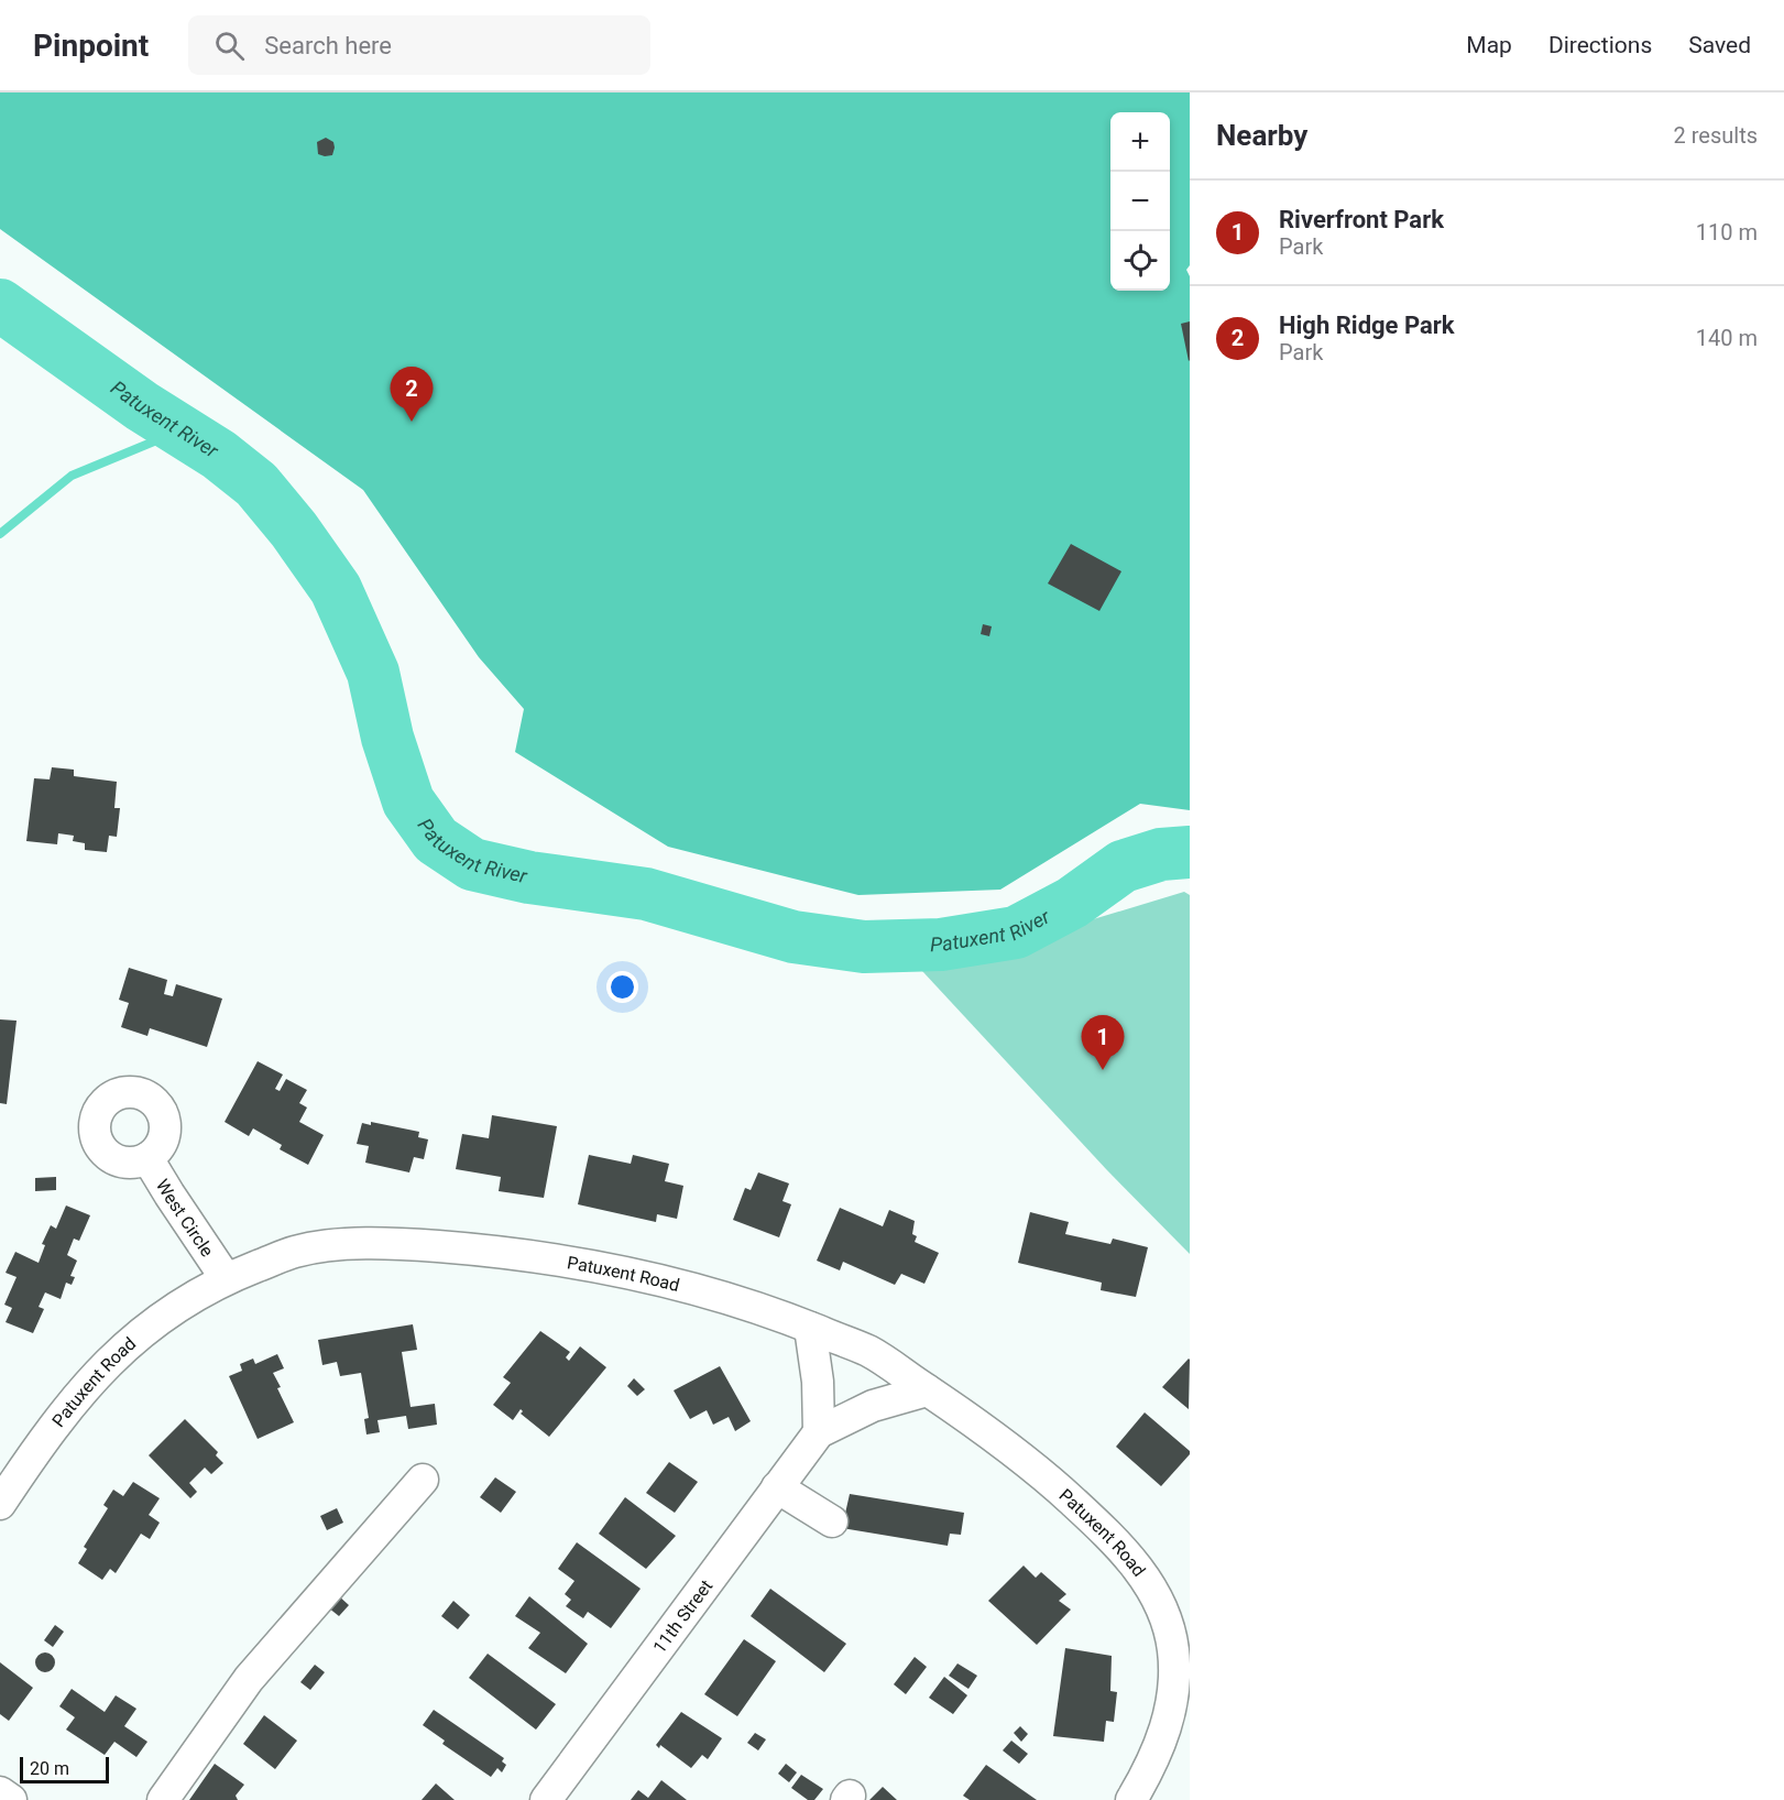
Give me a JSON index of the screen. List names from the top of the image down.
{
  "streets": {
    "street": ["West Circle", "Patuxent Road", "11th Street"]
  },
  "crossings": [
    ["West Circle", "Patuxent Road"],
    ["Patuxent Road", "11th Street"]
  ],
  "water": ["Patuxent River"],
  "scale_bar": "20 m",
  "page": {
    "header": "Pinpoint",
    "search": "Search here",
    "nav": ["Map", "Directions", "Saved"],
    "heading": ["Nearby", "2 results"],
    "map_buttons": ["+", "−"],
    "list": [
      {
        "mark": "1",
        "name": "Riverfront Park",
        "note": "Park",
        "value": "110 m"
      },
      {
        "mark": "2",
        "name": "High Ridge Park",
        "note": "Park",
        "value": "140 m"
      }
    ],
    "pins": ["2", "1"],
    "scale": "20 m"
  }
}
